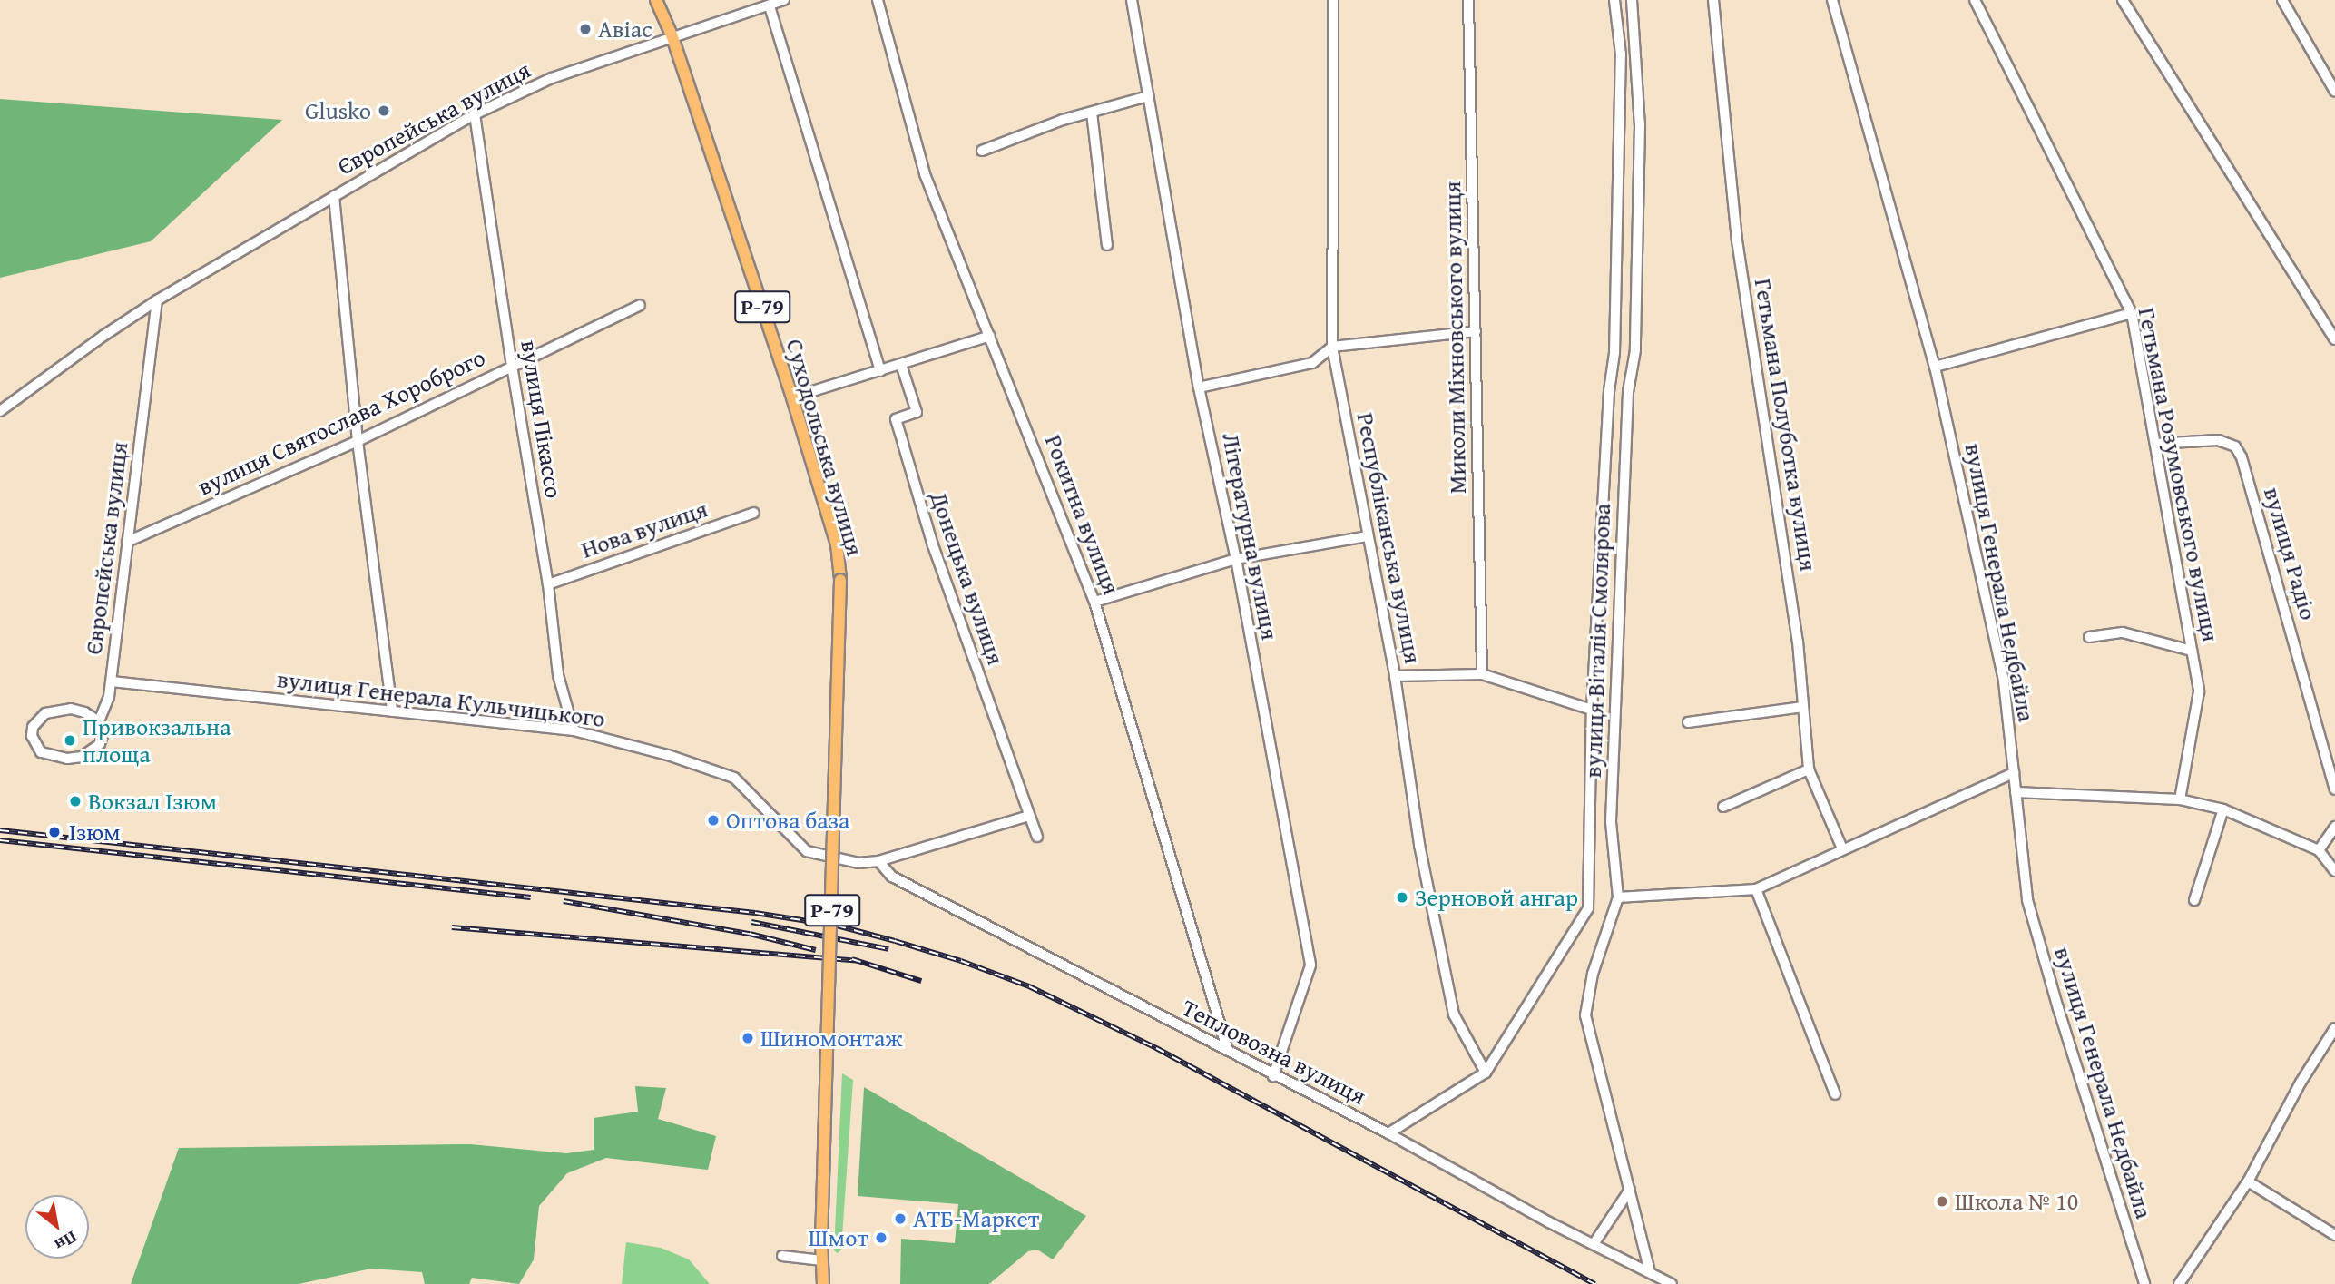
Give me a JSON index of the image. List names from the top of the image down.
{
  "streets": {
    "main road": ["Р-79", "Суходольська вулиця"],
    "street": [
      "Європейська вулиця",
      "Миколи Міхновського вулиця",
      "вулиця Пікассо",
      "вулиця Святослава Хороброго",
      "Гетьмана Полуботка вулиця",
      "Гетьмана Розумовського вулиця",
      "Рокитна вулиця",
      "Нова вулиця",
      "Літературна вулиця",
      "Республіканська вулиця",
      "вулиця Радіо",
      "Донецька вулиця",
      "вулиця Генерала Недбайла",
      "вулиця Віталія Смолярова",
      "вулиця Генерала Кульчицького",
      "Тепловозна вулиця"
    ]
  },
  "crossings": [
    ["Європейська вулиця", "Р-79"],
    ["Європейська вулиця", "вулиця Пікассо"],
    ["Європейська вулиця", "вулиця Святослава Хороброго"],
    ["Європейська вулиця", "Суходольська вулиця"],
    ["Європейська вулиця", "вулиця Генерала Кульчицького"],
    ["Р-79", "Суходольська вулиця"],
    ["вулиця Пікассо", "вулиця Святослава Хороброго"],
    ["вулиця Пікассо", "Нова вулиця"],
    ["вулиця Пікассо", "вулиця Генерала Кульчицького"],
    ["Гетьмана Розумовського вулиця", "вулиця Радіо"],
    ["Рокитна вулиця", "Тепловозна вулиця"],
    ["Літературна вулиця", "Тепловозна вулиця"],
    ["Республіканська вулиця", "вулиця Віталія Смолярова"],
    ["вулиця Віталія Смолярова", "Тепловозна вулиця"],
    ["вулиця Генерала Кульчицького", "Тепловозна вулиця"]
  ],
  "places": [
    "Авіас",
    "Glusko",
    "Привокзальна площа",
    "Вокзал Ізюм",
    "Оптова база",
    "Ізюм",
    "Зерновой ангар",
    "Шиномонтаж",
    "Школа № 10",
    "АТБ-Маркет",
    "Шмот"
  ],
  "north": "bottom right"
}
